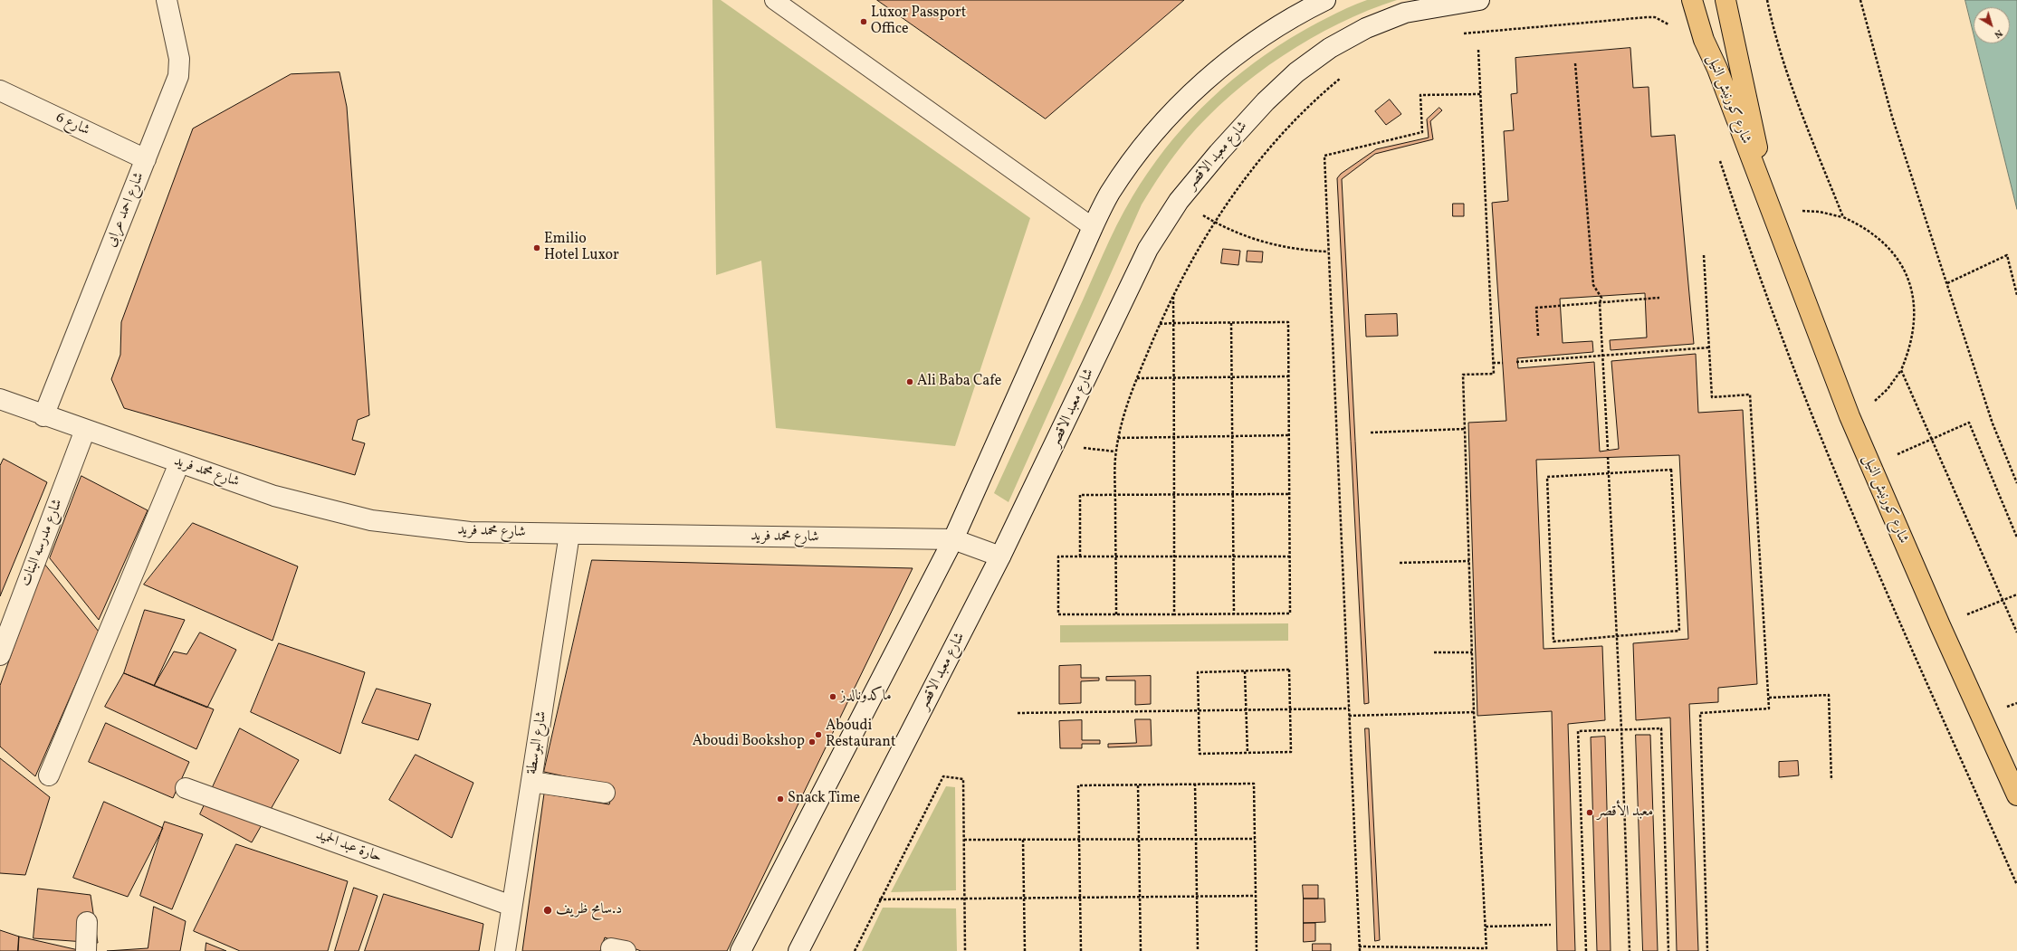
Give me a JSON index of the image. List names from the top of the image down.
{
  "streets": {
    "main road": ["شارع كورنيش النيل"],
    "street": [
      "شارع 6",
      "شارع معبد الاقصر",
      "شارع احمد عرابى",
      "شارع محمد فريد",
      "شارع مدرسه البنات",
      "شارع البوسطة",
      "حارة عبد الحميد"
    ]
  },
  "crossings": [
    ["شارع 6", "شارع احمد عرابى"],
    ["شارع معبد الاقصر", "شارع محمد فريد"],
    ["شارع احمد عرابى", "شارع محمد فريد"],
    ["شارع محمد فريد", "شارع مدرسه البنات"],
    ["شارع محمد فريد", "شارع البوسطة"],
    ["شارع البوسطة", "حارة عبد الحميد"]
  ],
  "places": [
    "Luxor Passport Office",
    "Emilio Hotel Luxor",
    "Ali Baba Cafe",
    "ماكدونالدز",
    "Aboudi Restaurant",
    "Aboudi Bookshop",
    "Snack Time",
    "معبد الأقصر",
    "د.سامح ظريف"
  ],
  "north": "bottom right"
}
